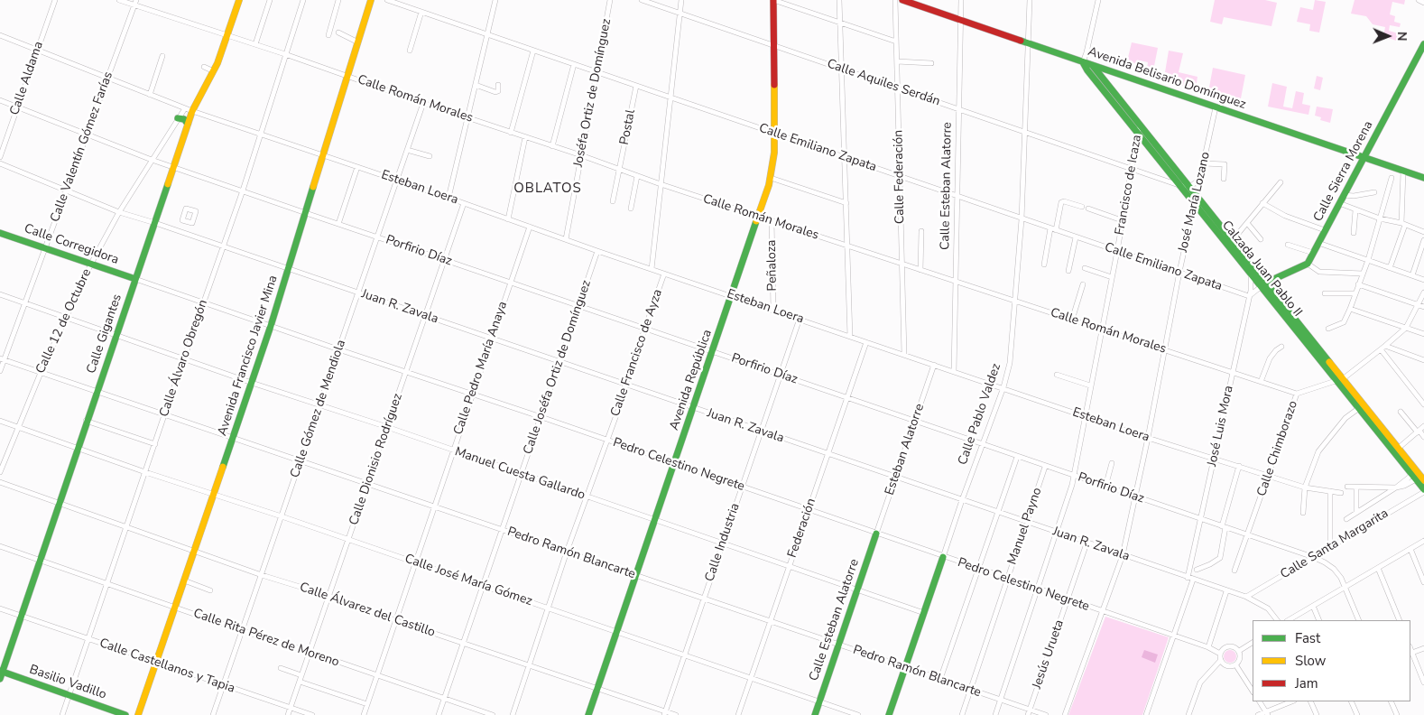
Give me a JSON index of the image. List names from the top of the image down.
{
  "streets": {
    "main road": [
      "Avenida Belisario Domínguez",
      "Calle Sierra Morena",
      "Calle Esteban Alatorre",
      "Calle Corregidora",
      "Calzada Juan Pablo II",
      "Calle Gigantes",
      "Avenida Francisco Javier Mina",
      "Avenida República",
      "Calle Pablo Valdez",
      "Basilio Vadillo"
    ],
    "street": [
      "Calle Aldama",
      "Calle Aquiles Serdán",
      "Joséfa Ortiz de Domínguez",
      "Calle Román Morales",
      "Postal",
      "Calle Valentín Gómez Farías",
      "Calle Emiliano Zapata",
      "Calle Federación",
      "Francisco de Icaza",
      "Esteban Loera",
      "José María Lozano",
      "Porfirio Díaz",
      "Peñaloza",
      "Juan R. Zavala",
      "Calle 12 de Octubre",
      "Calle Francisco de Ayza",
      "Calle Álvaro Obregón",
      "Calle Joséfa Ortiz de Domínguez",
      "Calle Pedro María Anaya",
      "Calle Gómez de Mendiola",
      "José Luis Mora",
      "Calle Chimborazo",
      "Esteban Alatorre",
      "Calle Dionisio Rodríguez",
      "Pedro Celestino Negrete",
      "Manuel Cuesta Gallardo",
      "Manuel Payno",
      "Federación",
      "Calle Industria",
      "Calle Santa Margarita",
      "Pedro Ramón Blancarte",
      "Calle José María Gómez",
      "Calle Álvarez del Castillo",
      "Calle Rita Pérez de Moreno",
      "Jesús Urueta",
      "Calle Castellanos y Tapia"
    ]
  },
  "crossings": [
    ["Calle Aldama", "Esteban Loera"],
    ["Calle Aldama", "Porfirio Díaz"],
    ["Avenida Belisario Domínguez", "Calle Sierra Morena"],
    ["Avenida Belisario Domínguez", "Calle Esteban Alatorre"],
    ["Avenida Belisario Domínguez", "José María Lozano"],
    ["Avenida Belisario Domínguez", "Calzada Juan Pablo II"],
    ["Avenida Belisario Domínguez", "Calle Pablo Valdez"],
    ["Calle Aquiles Serdán", "Calle Federación"],
    ["Calle Aquiles Serdán", "Francisco de Icaza"],
    ["Calle Aquiles Serdán", "Calle Esteban Alatorre"],
    ["Calle Aquiles Serdán", "Calzada Juan Pablo II"],
    ["Calle Aquiles Serdán", "Calle Francisco de Ayza"],
    ["Calle Aquiles Serdán", "Avenida República"],
    ["Calle Aquiles Serdán", "Calle Pablo Valdez"],
    ["Joséfa Ortiz de Domínguez", "Calle Román Morales"],
    ["Joséfa Ortiz de Domínguez", "Calle Emiliano Zapata"],
    ["Joséfa Ortiz de Domínguez", "Esteban Loera"],
    ["Calle Román Morales", "Postal"],
    ["Calle Román Morales", "Calle Valentín Gómez Farías"],
    ["Calle Román Morales", "Calle Federación"],
    ["Calle Román Morales", "Francisco de Icaza"],
    ["Calle Román Morales", "Calle Esteban Alatorre"],
    ["Calle Román Morales", "José María Lozano"],
    ["Calle Román Morales", "Peñaloza"],
    ["Calle Román Morales", "Calle Gigantes"],
    ["Calle Román Morales", "Calle Francisco de Ayza"],
    ["Calle Román Morales", "Avenida Francisco Javier Mina"],
    ["Calle Román Morales", "Calle Álvaro Obregón"],
    ["Calle Román Morales", "Avenida República"],
    ["Calle Román Morales", "Calle Gómez de Mendiola"],
    ["Calle Román Morales", "Calle Pablo Valdez"],
    ["Calle Román Morales", "José Luis Mora"],
    ["Calle Román Morales", "Calle Chimborazo"],
    ["Postal", "Calle Emiliano Zapata"],
    ["Calle Valentín Gómez Farías", "Esteban Loera"],
    ["Calle Valentín Gómez Farías", "Calle Corregidora"],
    ["Calle Valentín Gómez Farías", "Porfirio Díaz"],
    ["Calle Valentín Gómez Farías", "Juan R. Zavala"],
    ["Calle Valentín Gómez Farías", "Manuel Cuesta Gallardo"],
    ["Calle Valentín Gómez Farías", "Pedro Ramón Blancarte"],
    ["Calle Emiliano Zapata", "Calle Federación"],
    ["Calle Emiliano Zapata", "Francisco de Icaza"],
    ["Calle Emiliano Zapata", "Calle Esteban Alatorre"],
    ["Calle Emiliano Zapata", "José María Lozano"],
    ["Calle Emiliano Zapata", "Calle Francisco de Ayza"],
    ["Calle Emiliano Zapata", "Avenida República"],
    ["Calle Emiliano Zapata", "Calle Pablo Valdez"],
    ["Calle Emiliano Zapata", "José Luis Mora"],
    ["Calle Federación", "Esteban Loera"],
    ["Francisco de Icaza", "Esteban Loera"],
    ["Francisco de Icaza", "Porfirio Díaz"],
    ["Francisco de Icaza", "Calzada Juan Pablo II"],
    ["Francisco de Icaza", "Juan R. Zavala"],
    ["Francisco de Icaza", "Pedro Celestino Negrete"],
    ["Francisco de Icaza", "Pedro Ramón Blancarte"],
    ["Calle Esteban Alatorre", "Esteban Loera"],
    ["Calle Esteban Alatorre", "Esteban Alatorre"],
    ["Calle Esteban Alatorre", "Pedro Celestino Negrete"],
    ["Calle Esteban Alatorre", "Manuel Cuesta Gallardo"],
    ["Calle Esteban Alatorre", "Pedro Ramón Blancarte"],
    ["Calle Esteban Alatorre", "Calle José María Gómez"],
    ["Esteban Loera", "José María Lozano"],
    ["Esteban Loera", "Peñaloza"],
    ["Esteban Loera", "Calle 12 de Octubre"],
    ["Esteban Loera", "Calle Gigantes"],
    ["Esteban Loera", "Calle Francisco de Ayza"],
    ["Esteban Loera", "Avenida Francisco Javier Mina"],
    ["Esteban Loera", "Calle Álvaro Obregón"],
    ["Esteban Loera", "Calle Joséfa Ortiz de Domínguez"],
    ["Esteban Loera", "Calle Pedro María Anaya"],
    ["Esteban Loera", "Avenida República"],
    ["Esteban Loera", "Calle Gómez de Mendiola"],
    ["Esteban Loera", "Calle Pablo Valdez"],
    ["Esteban Loera", "José Luis Mora"],
    ["Esteban Loera", "Calle Chimborazo"],
    ["Esteban Loera", "Esteban Alatorre"],
    ["Esteban Loera", "Calle Dionisio Rodríguez"],
    ["Esteban Loera", "Federación"],
    ["Esteban Loera", "Calle Industria"],
    ["José María Lozano", "Porfirio Díaz"],
    ["José María Lozano", "Calzada Juan Pablo II"],
    ["José María Lozano", "Juan R. Zavala"],
    ["José María Lozano", "Pedro Celestino Negrete"],
    ["Calle Corregidora", "Calle 12 de Octubre"],
    ["Calle Corregidora", "Calle Gigantes"],
    ["Calle Corregidora", "Pedro Celestino Negrete"],
    ["Porfirio Díaz", "Calle 12 de Octubre"],
    ["Porfirio Díaz", "Calle Gigantes"],
    ["Porfirio Díaz", "Calle Francisco de Ayza"],
    ["Porfirio Díaz", "Avenida Francisco Javier Mina"],
    ["Porfirio Díaz", "Calle Álvaro Obregón"],
    ["Porfirio Díaz", "Calle Joséfa Ortiz de Domínguez"],
    ["Porfirio Díaz", "Calle Pedro María Anaya"],
    ["Porfirio Díaz", "Avenida República"],
    ["Porfirio Díaz", "Calle Gómez de Mendiola"],
    ["Porfirio Díaz", "Calle Pablo Valdez"],
    ["Porfirio Díaz", "José Luis Mora"],
    ["Porfirio Díaz", "Calle Chimborazo"],
    ["Porfirio Díaz", "Esteban Alatorre"],
    ["Porfirio Díaz", "Calle Dionisio Rodríguez"],
    ["Porfirio Díaz", "Manuel Payno"],
    ["Porfirio Díaz", "Federación"],
    ["Porfirio Díaz", "Calle Industria"],
    ["Porfirio Díaz", "Calle Santa Margarita"],
    ["Calzada Juan Pablo II", "José Luis Mora"],
    ["Calzada Juan Pablo II", "Calle Chimborazo"],
    ["Calzada Juan Pablo II", "Calle Santa Margarita"],
    ["Juan R. Zavala", "Calle 12 de Octubre"],
    ["Juan R. Zavala", "Calle Gigantes"],
    ["Juan R. Zavala", "Calle Francisco de Ayza"],
    ["Juan R. Zavala", "Avenida Francisco Javier Mina"],
    ["Juan R. Zavala", "Calle Álvaro Obregón"],
    ["Juan R. Zavala", "Calle Joséfa Ortiz de Domínguez"],
    ["Juan R. Zavala", "Calle Pedro María Anaya"],
    ["Juan R. Zavala", "Avenida República"],
    ["Juan R. Zavala", "Calle Gómez de Mendiola"],
    ["Juan R. Zavala", "Calle Pablo Valdez"],
    ["Juan R. Zavala", "José Luis Mora"],
    ["Juan R. Zavala", "Esteban Alatorre"],
    ["Juan R. Zavala", "Calle Dionisio Rodríguez"],
    ["Juan R. Zavala", "Manuel Payno"],
    ["Juan R. Zavala", "Federación"],
    ["Juan R. Zavala", "Calle Industria"],
    ["Juan R. Zavala", "Calle Santa Margarita"],
    ["Juan R. Zavala", "Jesús Urueta"],
    ["Calle 12 de Octubre", "Manuel Cuesta Gallardo"],
    ["Calle 12 de Octubre", "Pedro Ramón Blancarte"],
    ["Calle 12 de Octubre", "Calle José María Gómez"],
    ["Calle Gigantes", "Pedro Celestino Negrete"],
    ["Calle Gigantes", "Manuel Cuesta Gallardo"],
    ["Calle Gigantes", "Pedro Ramón Blancarte"],
    ["Calle Gigantes", "Calle José María Gómez"],
    ["Calle Gigantes", "Calle Álvarez del Castillo"],
    ["Calle Gigantes", "Calle Rita Pérez de Moreno"],
    ["Calle Gigantes", "Calle Castellanos y Tapia"],
    ["Calle Gigantes", "Basilio Vadillo"],
    ["Calle Francisco de Ayza", "Pedro Celestino Negrete"],
    ["Calle Francisco de Ayza", "Manuel Cuesta Gallardo"],
    ["Calle Francisco de Ayza", "Pedro Ramón Blancarte"],
    ["Calle Francisco de Ayza", "Calle José María Gómez"],
    ["Calle Francisco de Ayza", "Calle Álvarez del Castillo"],
    ["Avenida Francisco Javier Mina", "Pedro Celestino Negrete"],
    ["Avenida Francisco Javier Mina", "Manuel Cuesta Gallardo"],
    ["Avenida Francisco Javier Mina", "Pedro Ramón Blancarte"],
    ["Avenida Francisco Javier Mina", "Calle José María Gómez"],
    ["Avenida Francisco Javier Mina", "Calle Álvarez del Castillo"],
    ["Avenida Francisco Javier Mina", "Calle Rita Pérez de Moreno"],
    ["Avenida Francisco Javier Mina", "Calle Castellanos y Tapia"],
    ["Calle Álvaro Obregón", "Pedro Celestino Negrete"],
    ["Calle Álvaro Obregón", "Manuel Cuesta Gallardo"],
    ["Calle Álvaro Obregón", "Pedro Ramón Blancarte"],
    ["Calle Álvaro Obregón", "Calle José María Gómez"],
    ["Calle Álvaro Obregón", "Calle Álvarez del Castillo"],
    ["Calle Álvaro Obregón", "Calle Rita Pérez de Moreno"],
    ["Calle Álvaro Obregón", "Calle Castellanos y Tapia"],
    ["Calle Álvaro Obregón", "Basilio Vadillo"],
    ["Calle Joséfa Ortiz de Domínguez", "Pedro Celestino Negrete"],
    ["Calle Joséfa Ortiz de Domínguez", "Manuel Cuesta Gallardo"],
    ["Calle Joséfa Ortiz de Domínguez", "Pedro Ramón Blancarte"],
    ["Calle Joséfa Ortiz de Domínguez", "Calle José María Gómez"],
    ["Calle Joséfa Ortiz de Domínguez", "Calle Álvarez del Castillo"],
    ["Calle Joséfa Ortiz de Domínguez", "Calle Rita Pérez de Moreno"],
    ["Calle Pedro María Anaya", "Pedro Celestino Negrete"],
    ["Calle Pedro María Anaya", "Manuel Cuesta Gallardo"],
    ["Calle Pedro María Anaya", "Pedro Ramón Blancarte"],
    ["Calle Pedro María Anaya", "Calle José María Gómez"],
    ["Calle Pedro María Anaya", "Calle Álvarez del Castillo"],
    ["Calle Pedro María Anaya", "Calle Rita Pérez de Moreno"],
    ["Avenida República", "Pedro Celestino Negrete"],
    ["Avenida República", "Manuel Cuesta Gallardo"],
    ["Avenida República", "Pedro Ramón Blancarte"],
    ["Avenida República", "Calle José María Gómez"],
    ["Avenida República", "Calle Álvarez del Castillo"],
    ["Calle Gómez de Mendiola", "Pedro Celestino Negrete"],
    ["Calle Gómez de Mendiola", "Manuel Cuesta Gallardo"],
    ["Calle Gómez de Mendiola", "Pedro Ramón Blancarte"],
    ["Calle Gómez de Mendiola", "Calle José María Gómez"],
    ["Calle Gómez de Mendiola", "Calle Álvarez del Castillo"],
    ["Calle Gómez de Mendiola", "Calle Rita Pérez de Moreno"],
    ["Calle Gómez de Mendiola", "Calle Castellanos y Tapia"],
    ["Calle Pablo Valdez", "Pedro Celestino Negrete"],
    ["Calle Pablo Valdez", "Manuel Cuesta Gallardo"],
    ["Calle Pablo Valdez", "Pedro Ramón Blancarte"],
    ["José Luis Mora", "Pedro Celestino Negrete"],
    ["Esteban Alatorre", "Pedro Celestino Negrete"],
    ["Calle Dionisio Rodríguez", "Pedro Celestino Negrete"],
    ["Calle Dionisio Rodríguez", "Manuel Cuesta Gallardo"],
    ["Calle Dionisio Rodríguez", "Pedro Ramón Blancarte"],
    ["Calle Dionisio Rodríguez", "Calle José María Gómez"],
    ["Calle Dionisio Rodríguez", "Calle Álvarez del Castillo"],
    ["Calle Dionisio Rodríguez", "Calle Rita Pérez de Moreno"],
    ["Calle Dionisio Rodríguez", "Calle Castellanos y Tapia"],
    ["Pedro Celestino Negrete", "Manuel Payno"],
    ["Pedro Celestino Negrete", "Federación"],
    ["Pedro Celestino Negrete", "Calle Industria"],
    ["Pedro Celestino Negrete", "Jesús Urueta"],
    ["Manuel Cuesta Gallardo", "Federación"],
    ["Manuel Cuesta Gallardo", "Calle Industria"],
    ["Manuel Payno", "Pedro Ramón Blancarte"],
    ["Federación", "Pedro Ramón Blancarte"],
    ["Federación", "Calle José María Gómez"],
    ["Calle Industria", "Pedro Ramón Blancarte"],
    ["Calle Industria", "Calle José María Gómez"],
    ["Calle Industria", "Calle Álvarez del Castillo"],
    ["Pedro Ramón Blancarte", "Jesús Urueta"]
  ],
  "districts": ["OBLATOS"],
  "legend": ["Fast", "Slow", "Jam"],
  "north": "right"
}
